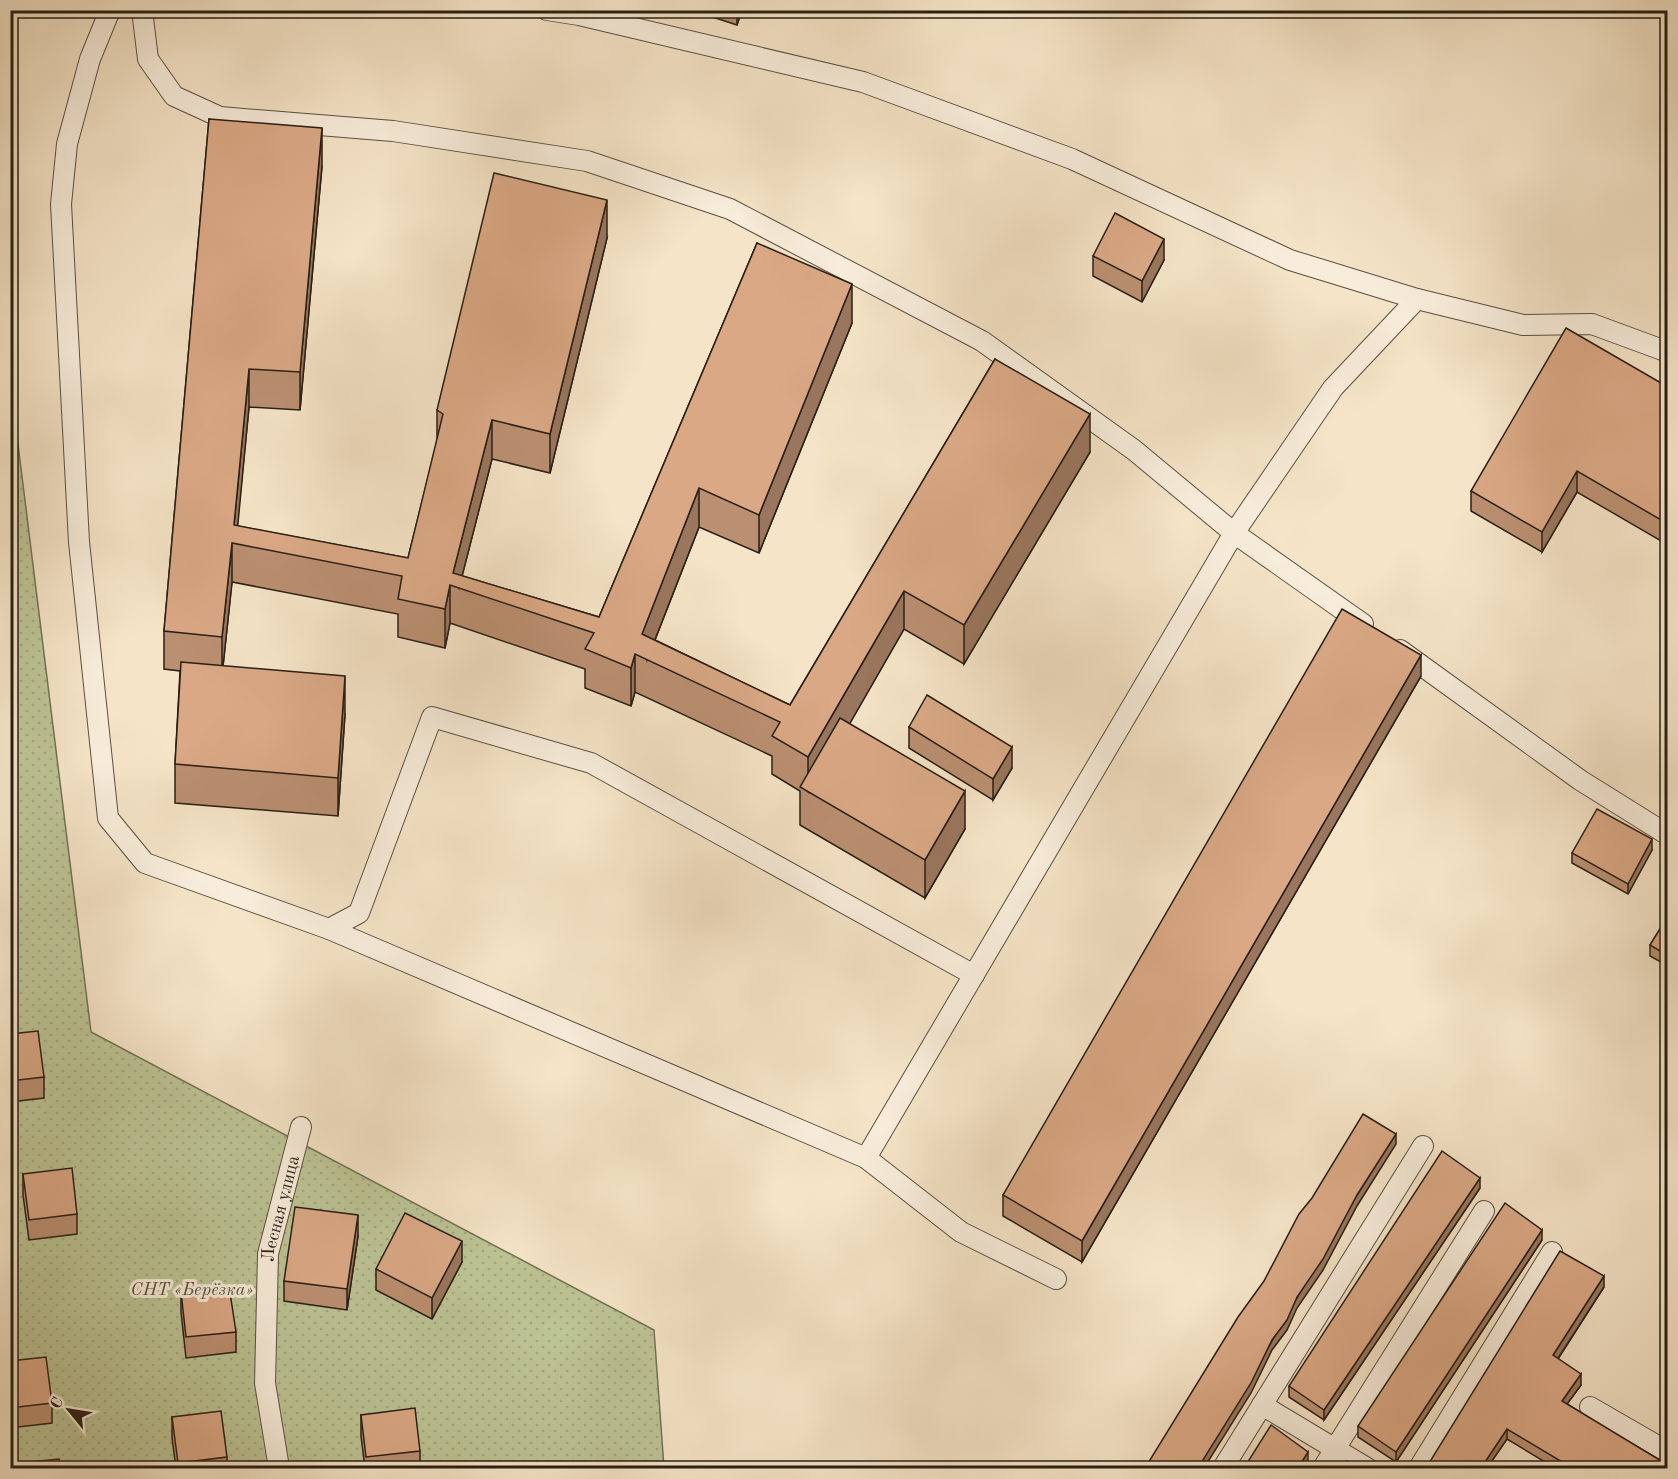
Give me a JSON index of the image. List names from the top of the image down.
{
  "streets": {
    "lane": ["Лесная улица"]
  },
  "parks": ["СНТ «Берёзка»"],
  "north": "top left"
}
